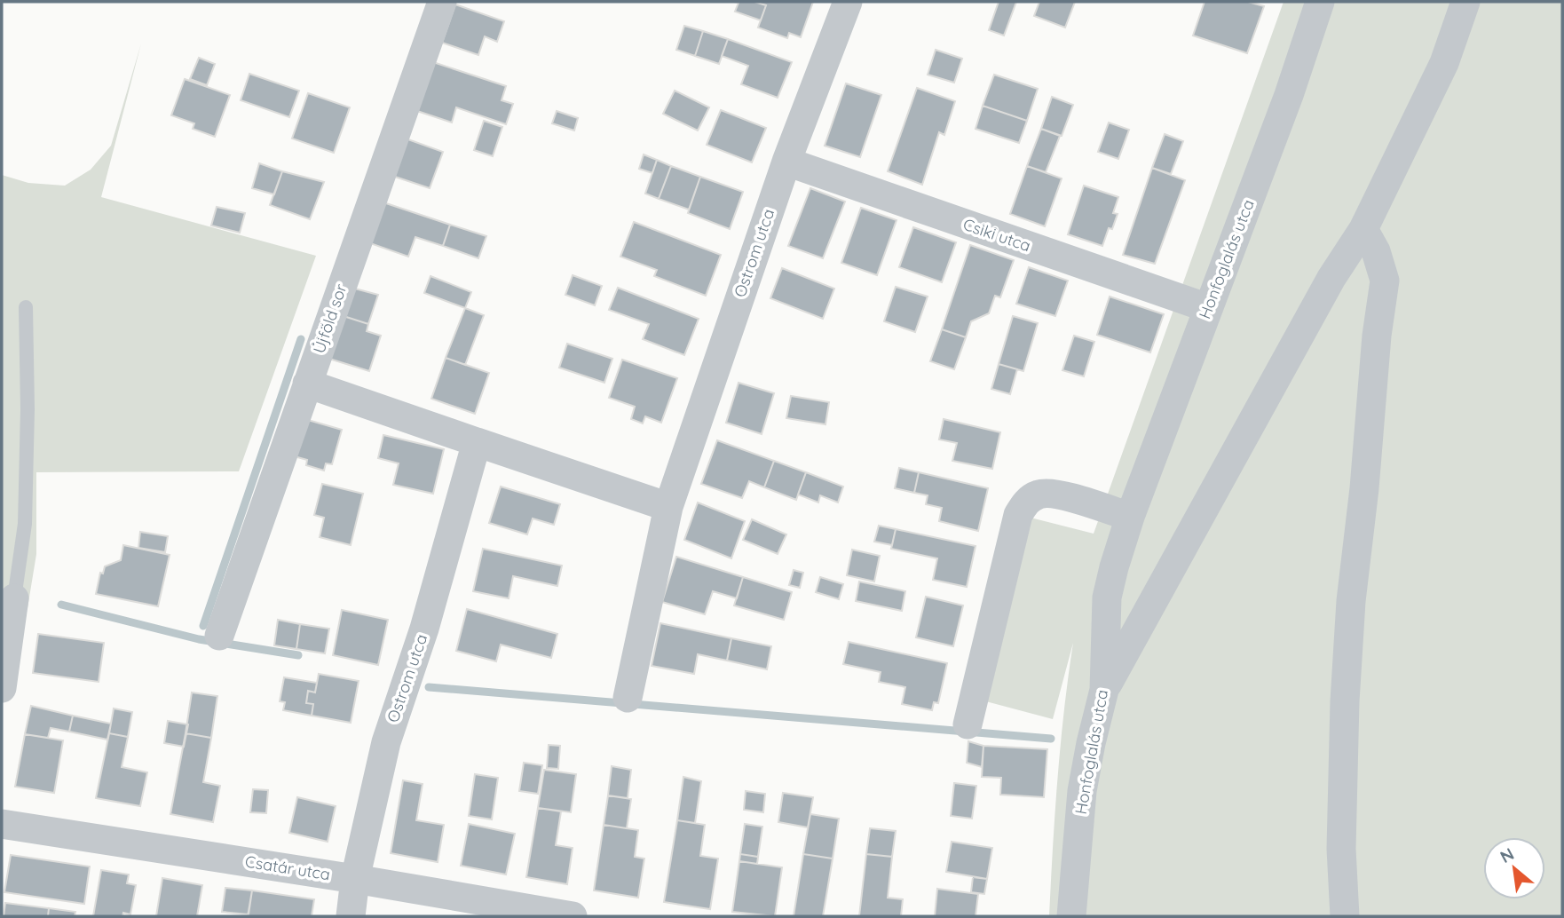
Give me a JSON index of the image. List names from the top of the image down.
{
  "streets": {
    "street": [
      "Csiki utca",
      "Ostrom utca",
      "Honfoglalás utca",
      "Újföld sor",
      "Csatár utca"
    ]
  },
  "crossings": [
    ["Csiki utca", "Ostrom utca"],
    ["Csiki utca", "Honfoglalás utca"],
    ["Ostrom utca", "Csatár utca"]
  ],
  "north": "top left"
}
